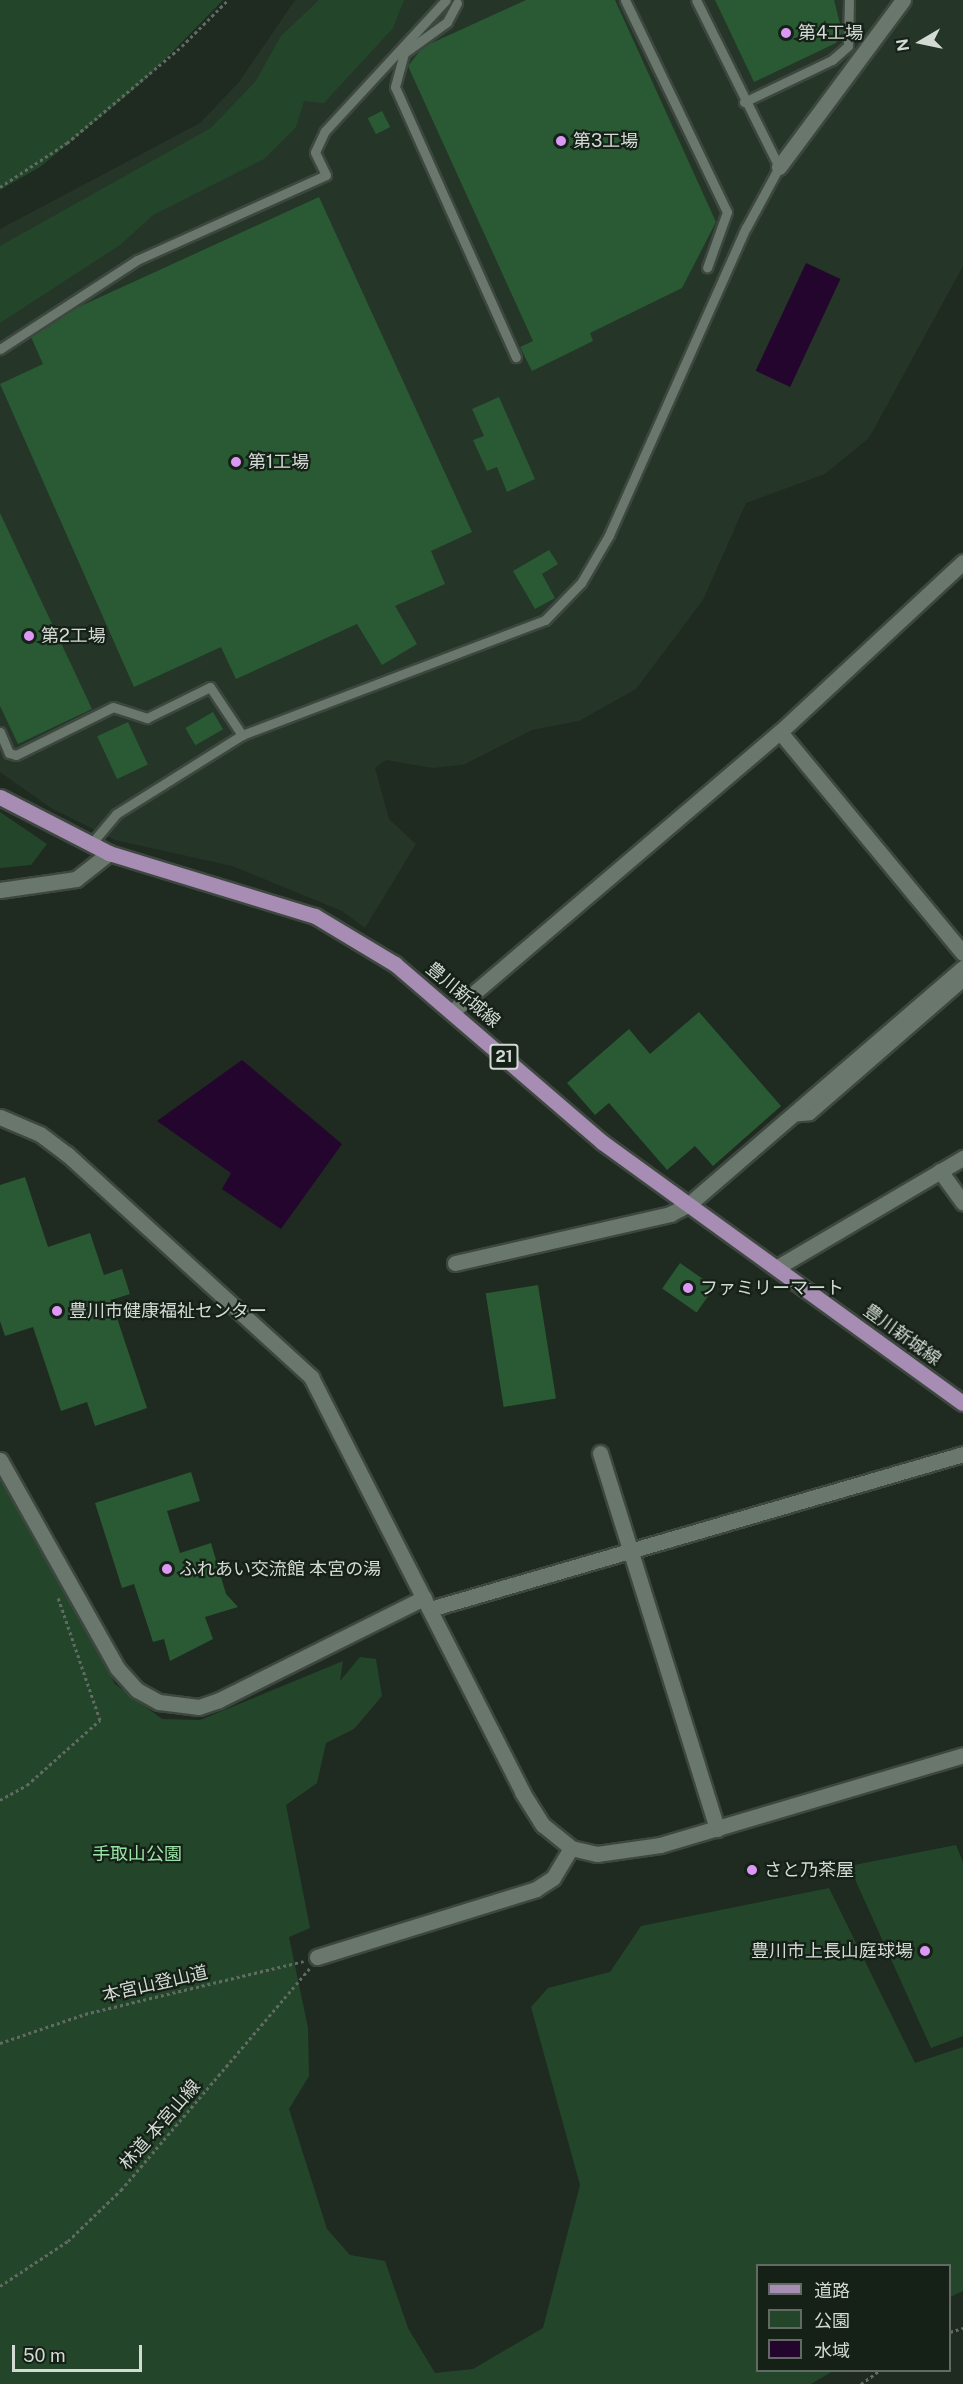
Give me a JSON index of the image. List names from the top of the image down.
{
  "streets": {
    "main road": ["豊川新城線", "21"],
    "path": ["本宮山登山道", "林道 本宮山線"]
  },
  "crossings": [
    ["本宮山登山道", "林道 本宮山線"]
  ],
  "parks": ["手取山公園"],
  "places": [
    "第4工場",
    "第3工場",
    "第1工場",
    "第2工場",
    "ファミリーマート",
    "豊川市健康福祉センター",
    "ふれあい交流館 本宮の湯",
    "さと乃茶屋",
    "豊川市上長山庭球場"
  ],
  "legend": ["道路", "公園", "水域"],
  "scale_bar": "50 m",
  "north": "left"
}
